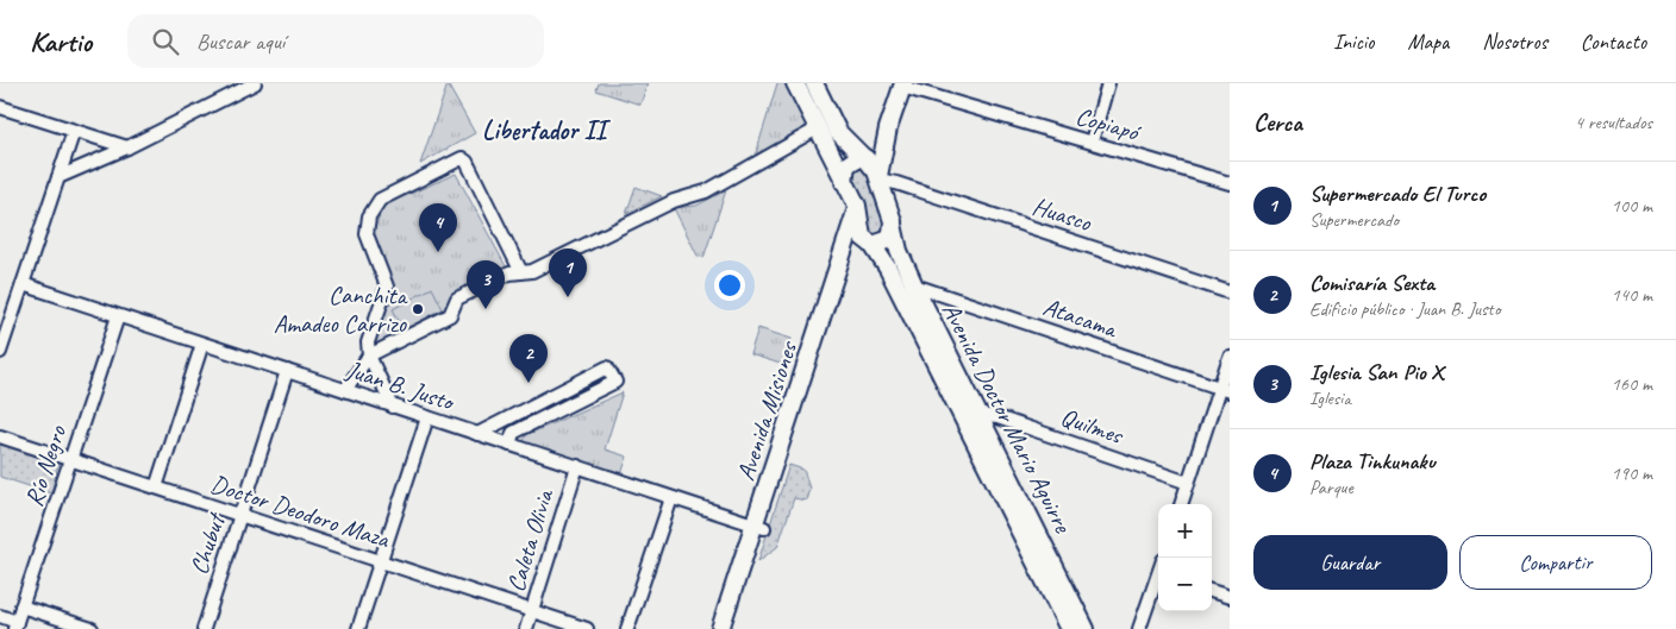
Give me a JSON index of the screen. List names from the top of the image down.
{
  "streets": {
    "main road": ["Avenida Misiones", "Avenida Doctor Mario Aguirre"],
    "street": [
      "Copiapó",
      "Huasco",
      "Atacama",
      "Juan B. Justo",
      "Quilmes",
      "Río Negro",
      "Doctor Deodoro Maza",
      "Caleta Olivia",
      "Chubut"
    ]
  },
  "crossings": [
    ["Huasco", "Avenida Doctor Mario Aguirre"],
    ["Atacama", "Avenida Doctor Mario Aguirre"],
    ["Juan B. Justo", "Avenida Misiones"],
    ["Juan B. Justo", "Río Negro"],
    ["Juan B. Justo", "Caleta Olivia"],
    ["Juan B. Justo", "Chubut"],
    ["Avenida Misiones", "Avenida Doctor Mario Aguirre"],
    ["Avenida Doctor Mario Aguirre", "Quilmes"],
    ["Río Negro", "Doctor Deodoro Maza"],
    ["Doctor Deodoro Maza", "Caleta Olivia"],
    ["Doctor Deodoro Maza", "Chubut"]
  ],
  "districts": ["Libertador II"],
  "places": ["Canchita Amadeo Carrizo"],
  "page": {
    "header": "Kartio",
    "search": "Buscar aquí",
    "nav": [
      "Inicio",
      "Mapa",
      "Nosotros",
      "Contacto"
    ],
    "heading": ["Cerca", "4 resultados"],
    "list": [
      {
        "mark": "1",
        "name": "Supermercado El Turco",
        "note": "Supermercado",
        "value": "100 m"
      },
      {
        "mark": "2",
        "name": "Comisaría Sexta",
        "note": "Edificio público · Juan B. Justo",
        "value": "140 m"
      },
      {
        "mark": "3",
        "name": "Iglesia San Pio X",
        "note": "Iglesia",
        "value": "160 m"
      },
      {
        "mark": "4",
        "name": "Plaza Tinkunaku",
        "note": "Parque",
        "value": "190 m"
      }
    ],
    "pins": [
      "4",
      "1",
      "3",
      "2"
    ],
    "map_buttons": ["+", "−"],
    "buttons": ["Guardar", "Compartir"]
  }
}
